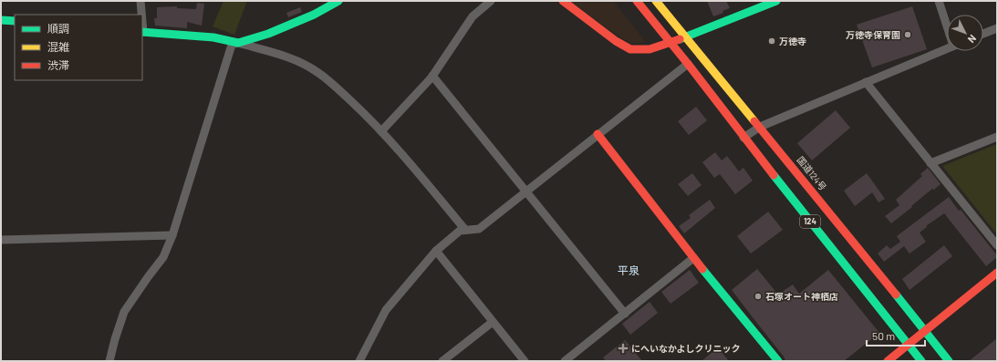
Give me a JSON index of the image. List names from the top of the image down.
{
  "streets": {
    "main road": ["国道124号", "124"]
  },
  "districts": ["平泉"],
  "places": {
    "other": ["万徳寺保育園", "万徳寺", "石塚オート神栖店"],
    "health": ["にへいなかよしクリニック"]
  },
  "legend": ["順調", "混雑", "渋滞"],
  "scale_bar": "50 m",
  "north": "bottom right"
}
